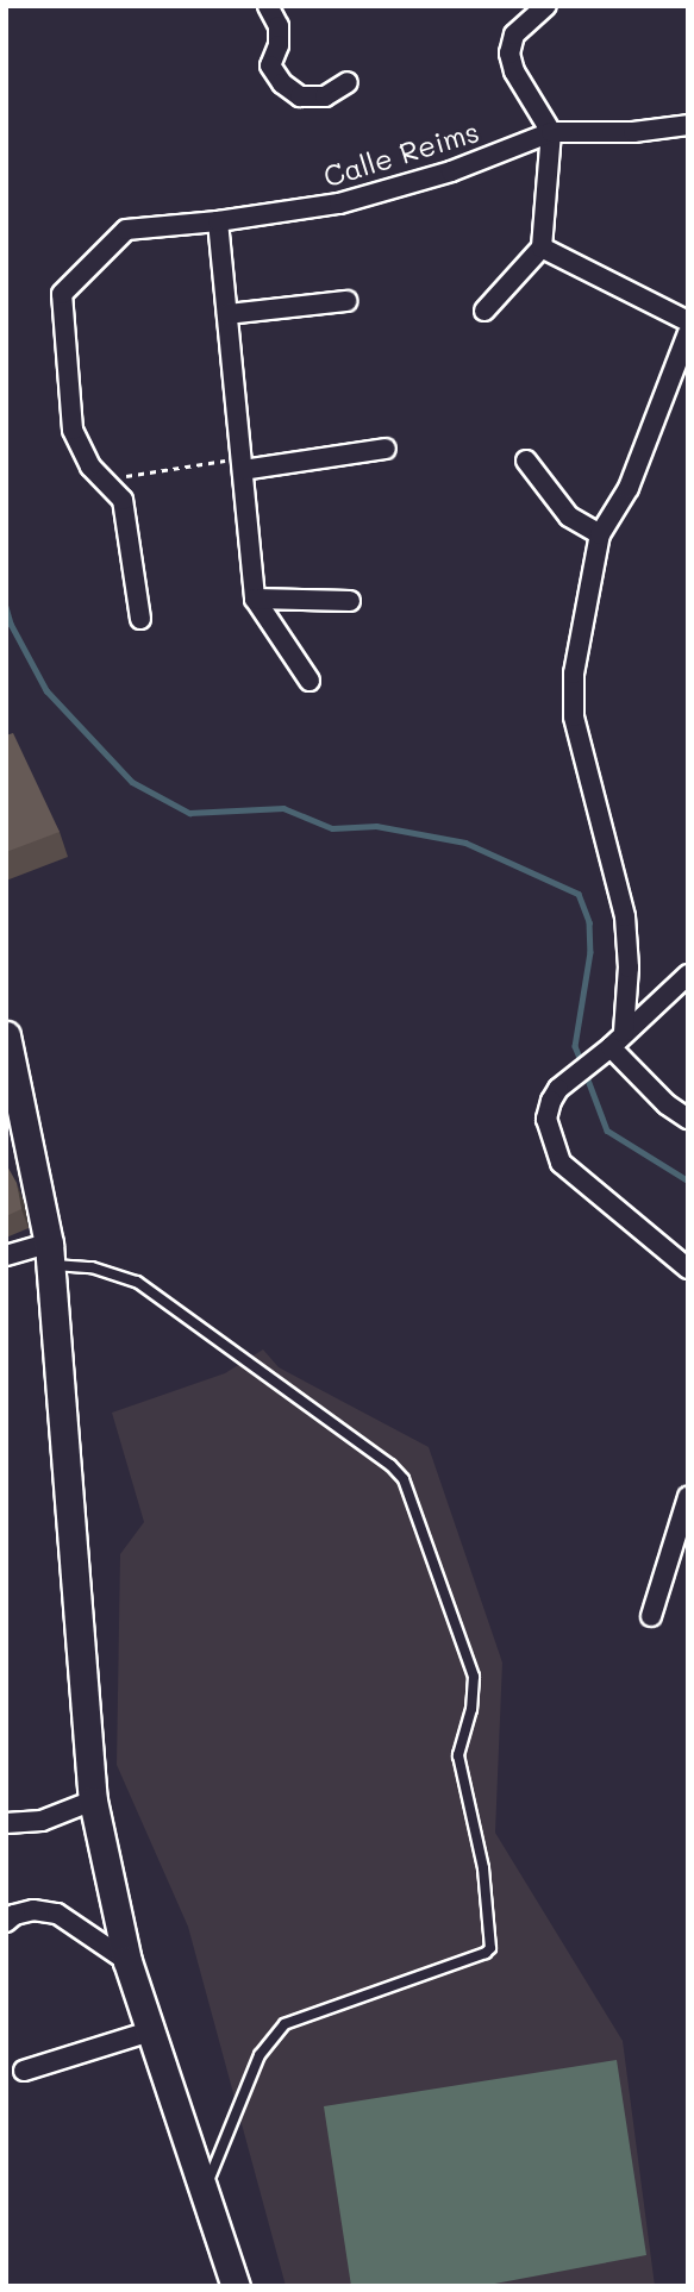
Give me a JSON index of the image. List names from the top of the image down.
{
  "streets": {
    "street": ["Calle Reims"]
  }
}
